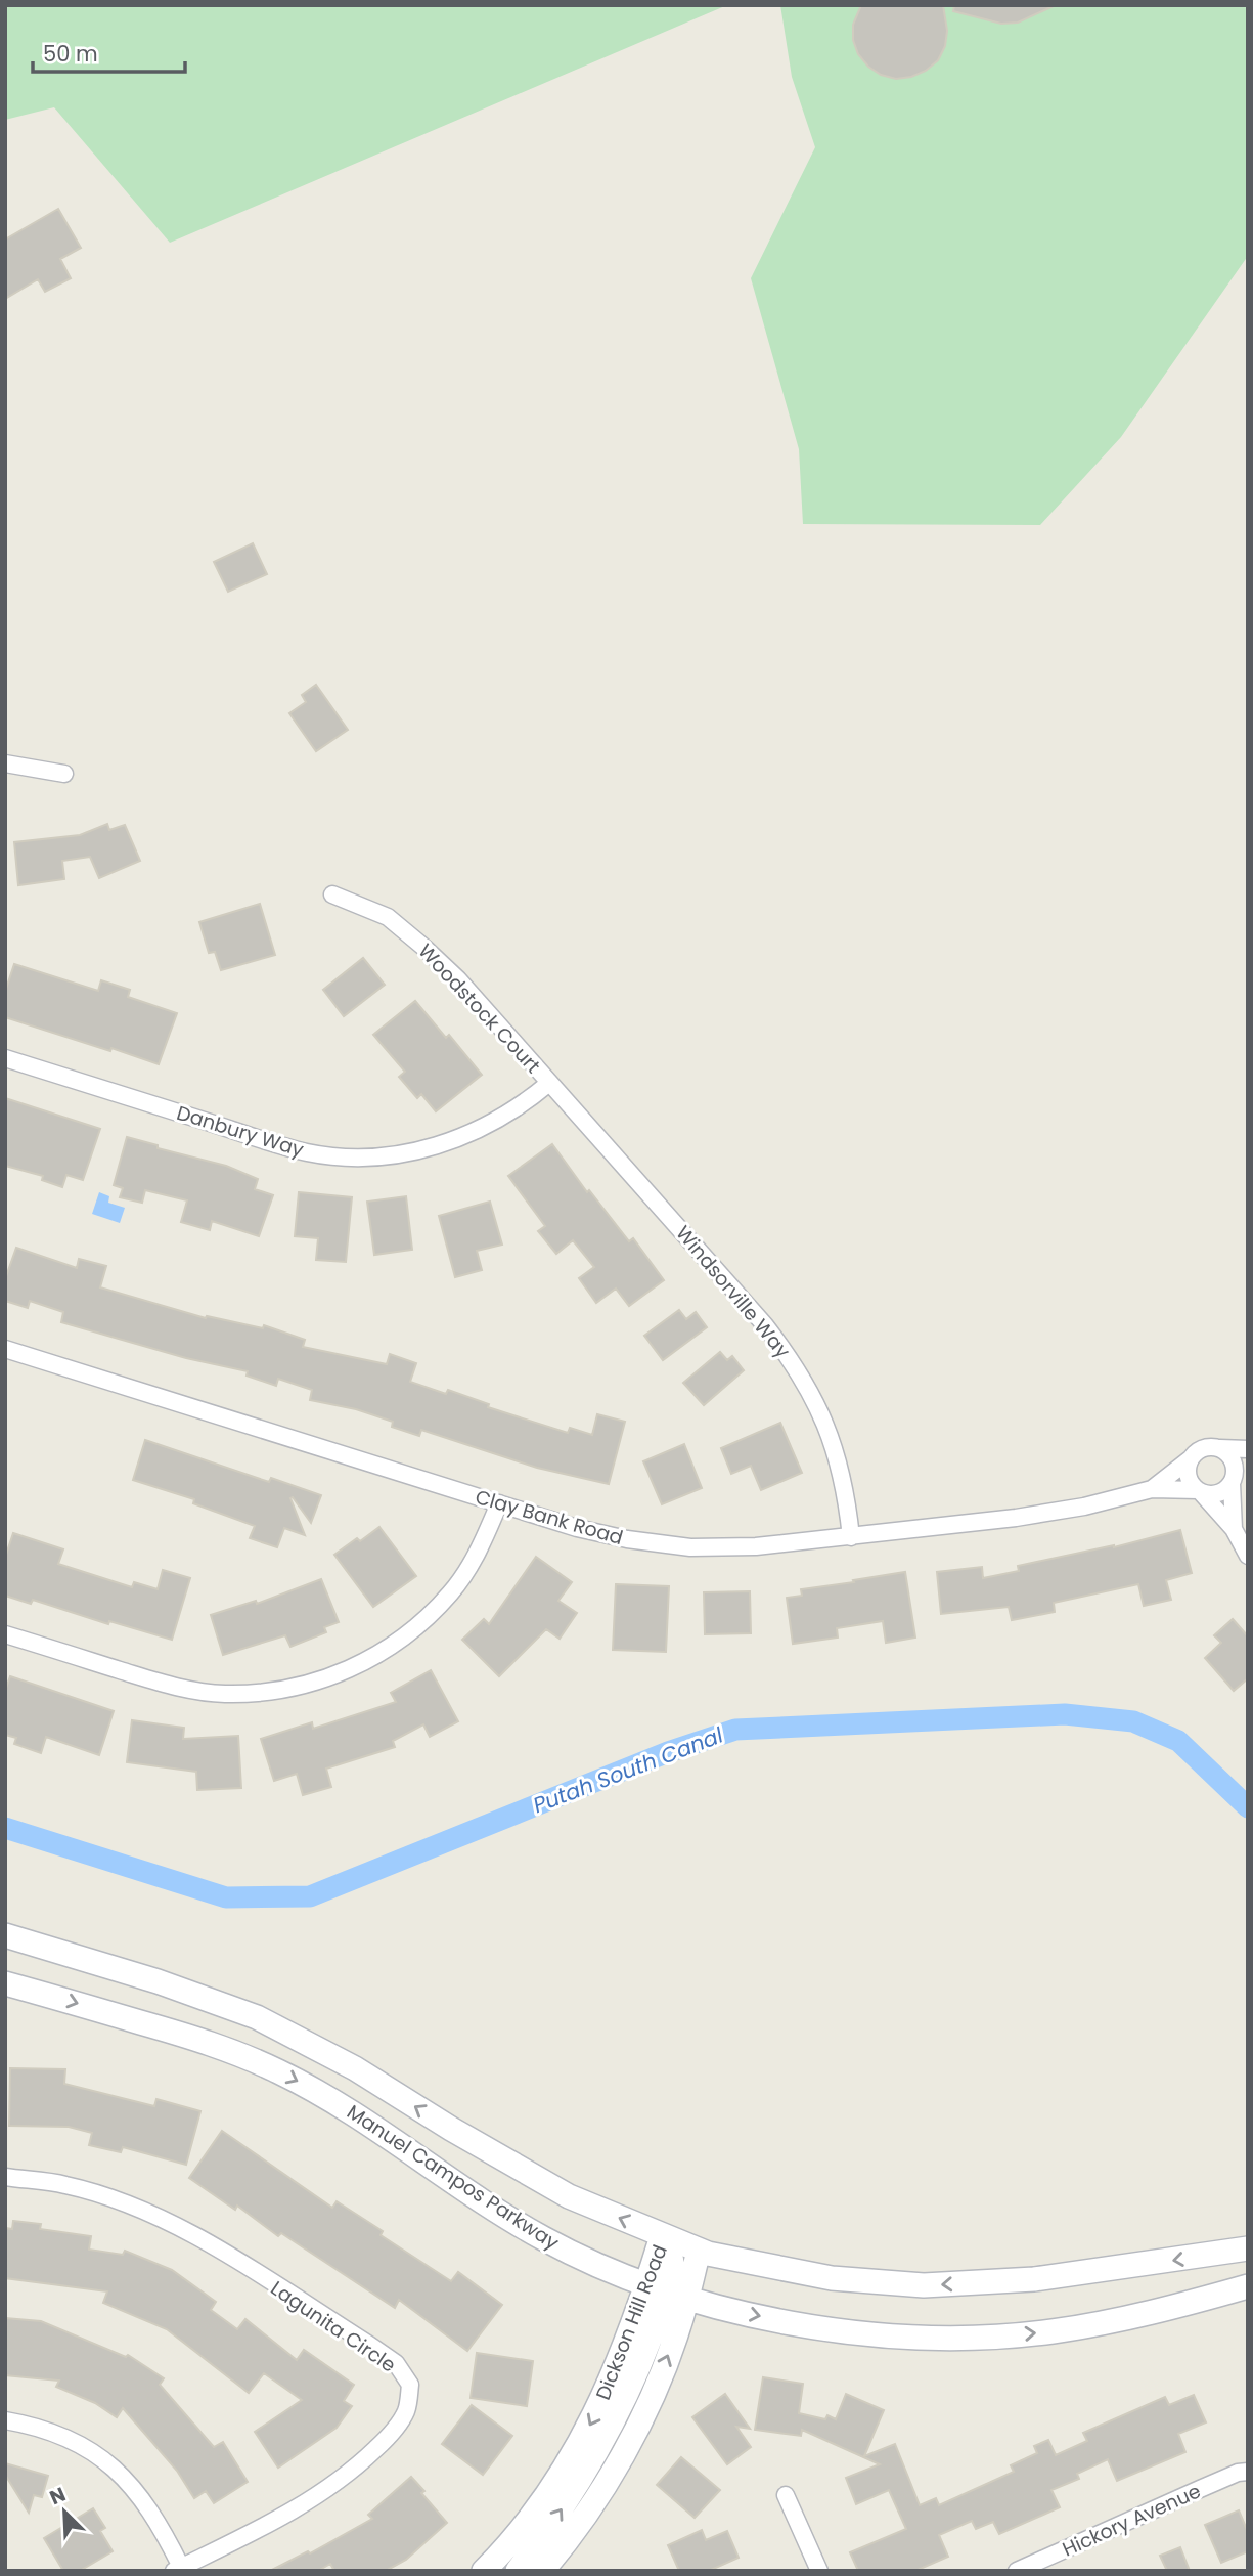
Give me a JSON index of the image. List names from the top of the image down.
{
  "streets": {
    "main road": ["Manuel Campos Parkway", "Dickson Hill Road"],
    "street": [
      "Woodstock Court",
      "Danbury Way",
      "Windsorville Way",
      "Clay Bank Road",
      "Lagunita Circle",
      "Hickory Avenue"
    ]
  },
  "crossings": [
    ["Woodstock Court", "Danbury Way"],
    ["Woodstock Court", "Windsorville Way"],
    ["Danbury Way", "Windsorville Way"],
    ["Windsorville Way", "Clay Bank Road"],
    ["Manuel Campos Parkway", "Dickson Hill Road"]
  ],
  "water": ["Putah South Canal"],
  "scale_bar": "50 m",
  "north": "top left"
}
